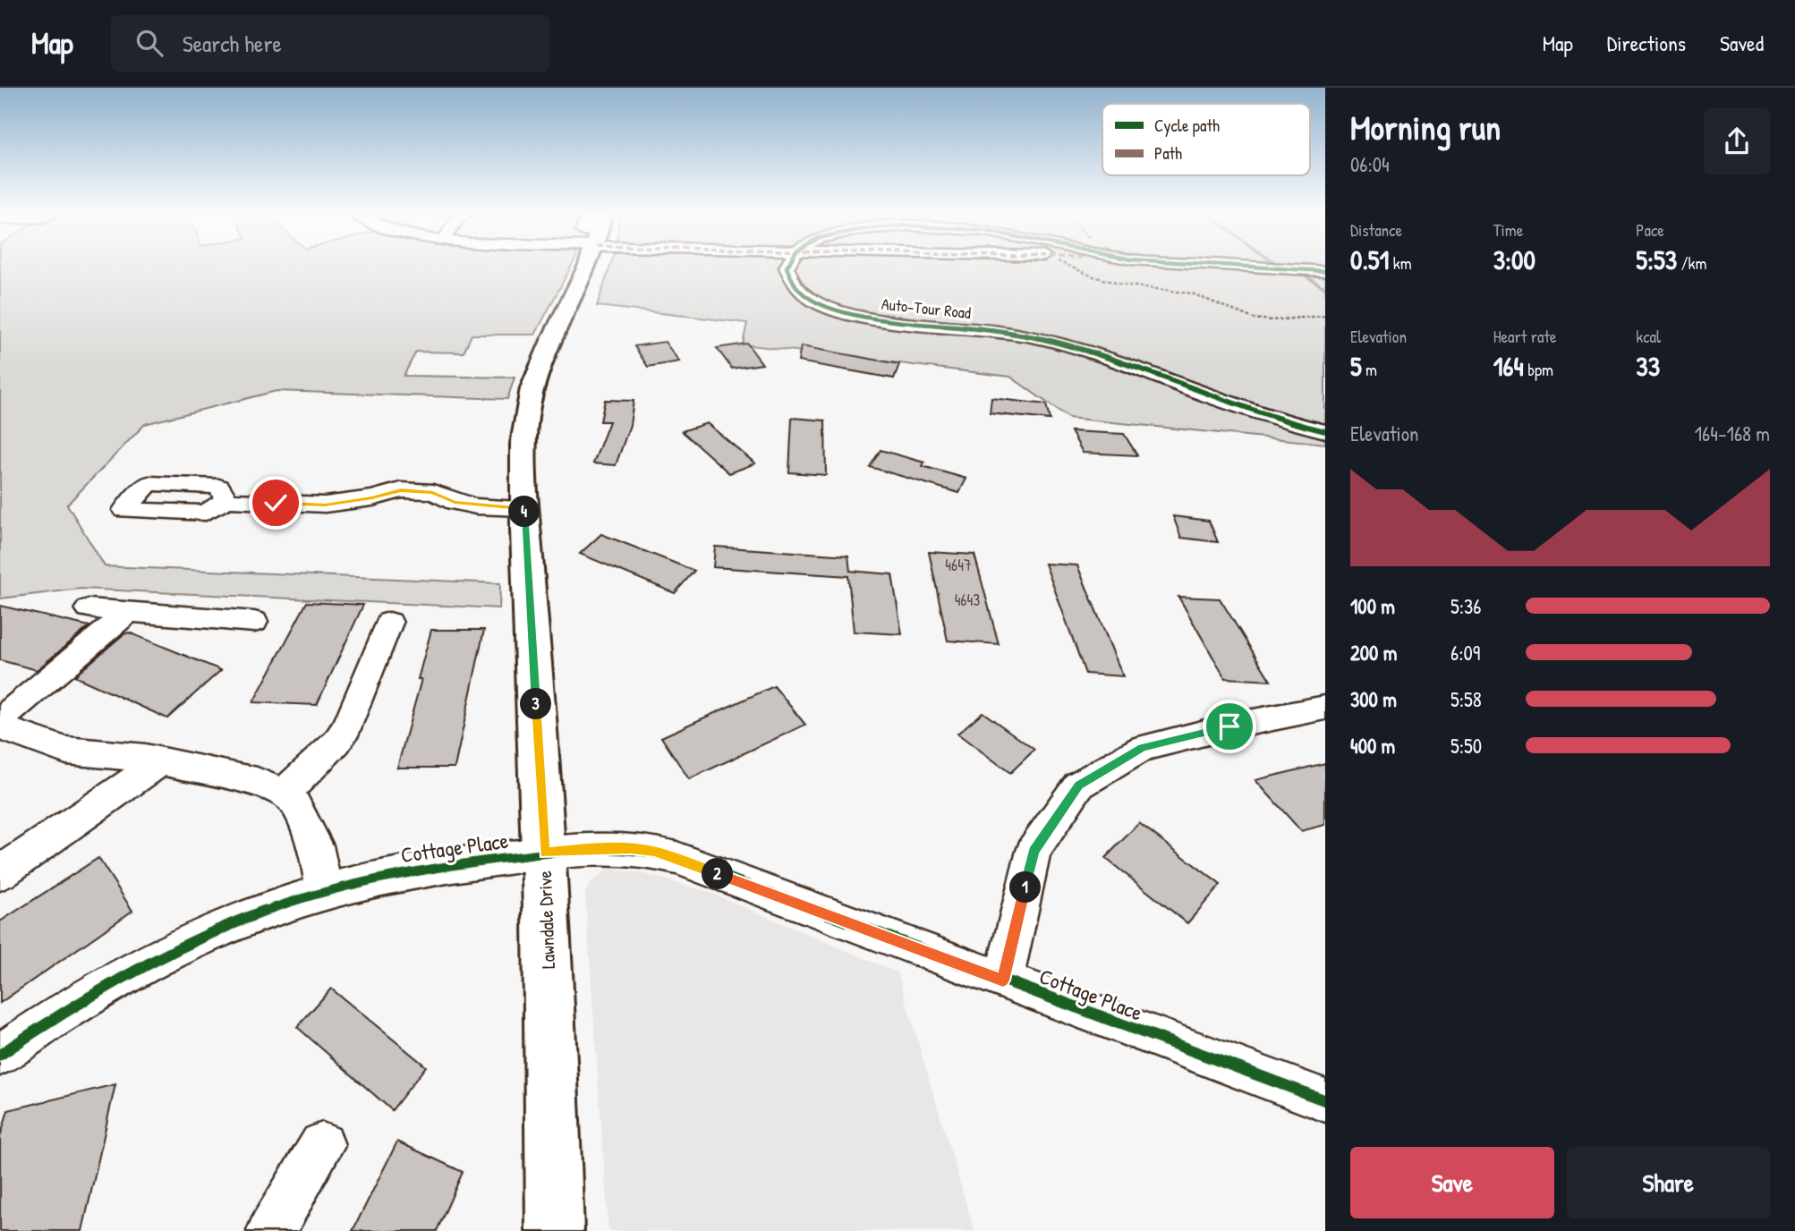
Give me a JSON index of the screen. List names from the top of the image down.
{
  "streets": {
    "main road": ["Lawndale Drive"],
    "street": ["Auto-Tour Road", "Cottage Place"]
  },
  "crossings": [
    ["Cottage Place", "Lawndale Drive"]
  ],
  "house_numbers": ["4647", "4643"],
  "legend": ["Cycle path", "Path"],
  "page": {
    "header": "Map",
    "search": "Search here",
    "nav": ["Map", "Directions", "Saved"],
    "heading": ["Morning run", "06:04"],
    "stats": [
      ["Distance", "0.51 km"],
      ["Time", "3:00"],
      ["Pace", "5:53 /km"],
      ["Elevation", "5 m"],
      ["Heart rate", "164 bpm"],
      ["kcal", "33"]
    ],
    "chart": ["Elevation", "164–168 m"],
    "pins": [
      "4",
      "3",
      "2",
      "1"
    ],
    "list": [
      {
        "name": "100 m",
        "note": "5:36"
      },
      {
        "name": "200 m",
        "note": "6:09"
      },
      {
        "name": "300 m",
        "note": "5:58"
      },
      {
        "name": "400 m",
        "note": "5:50"
      }
    ],
    "buttons": ["Save", "Share"]
  }
}
